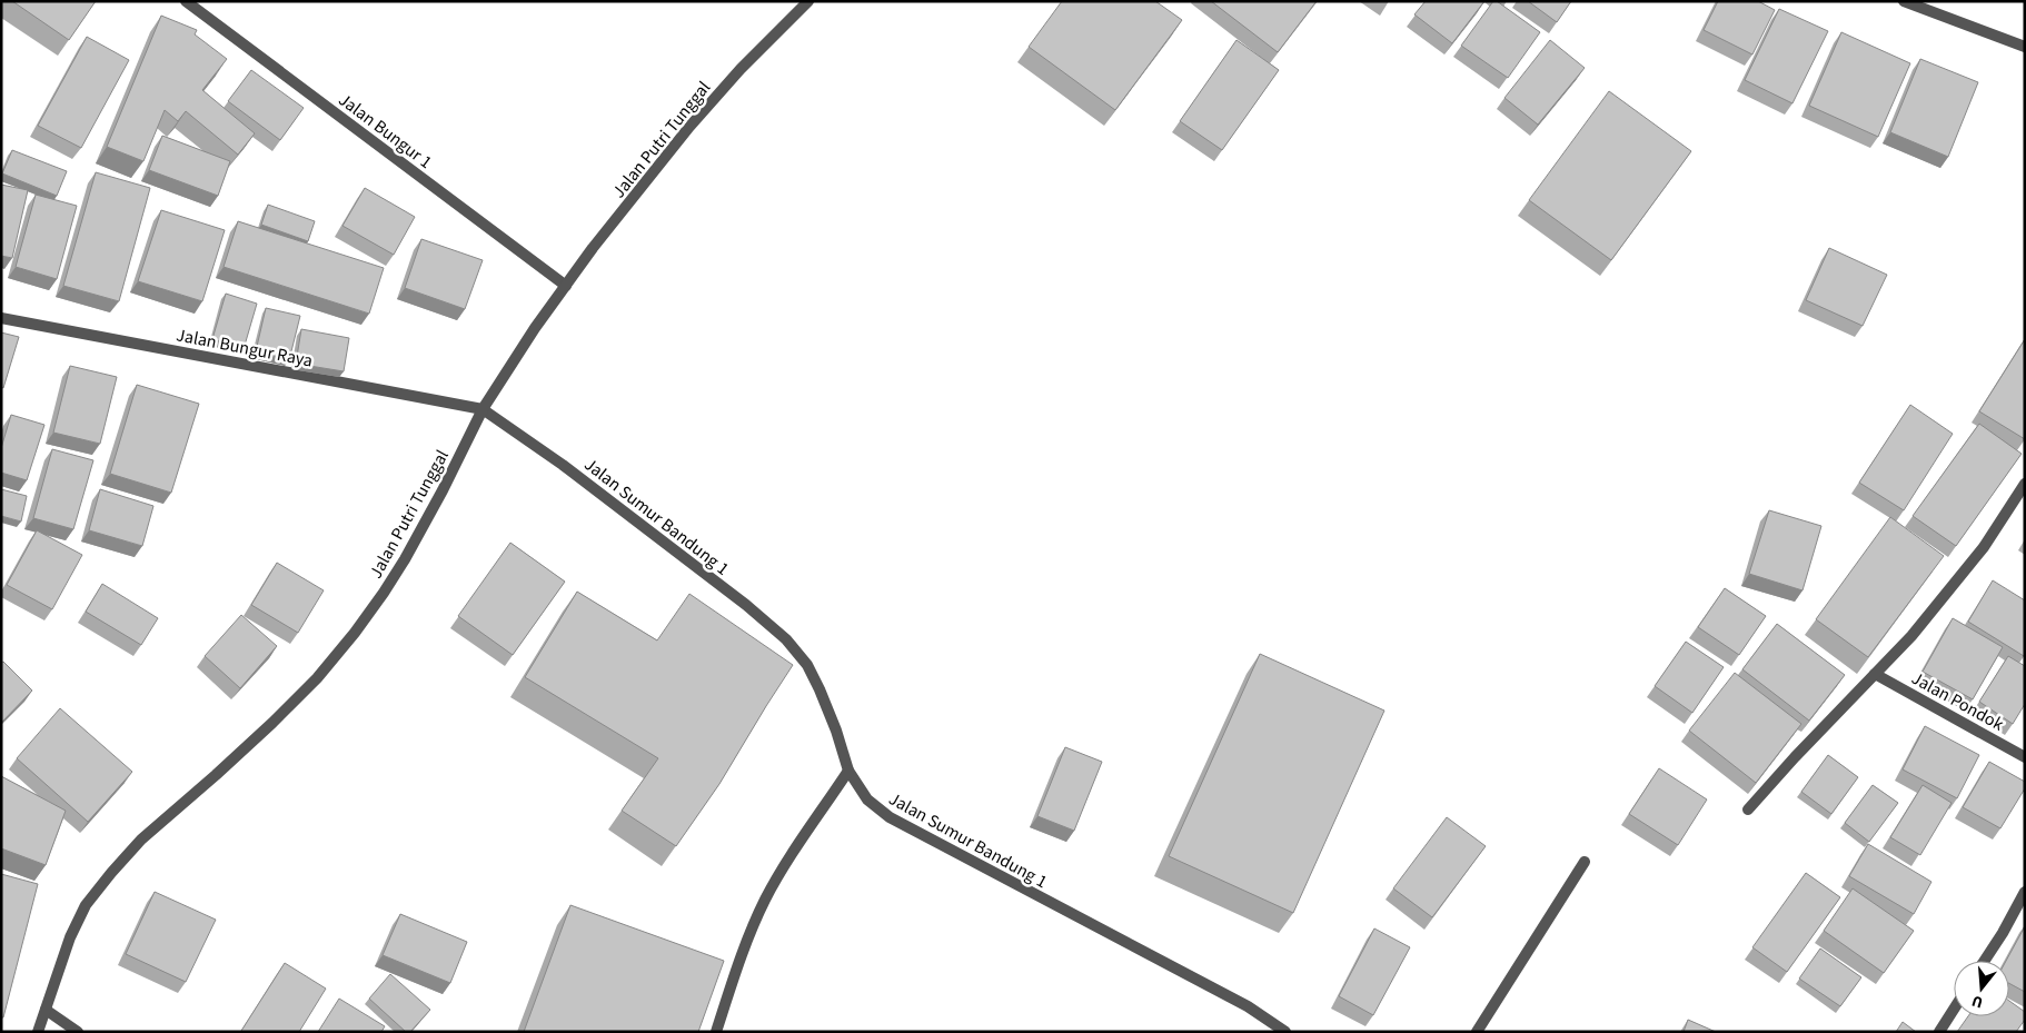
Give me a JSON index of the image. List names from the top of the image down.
{
  "streets": {
    "street": [
      "Jalan Bungur 1",
      "Jalan Putri Tunggal",
      "Jalan Bungur Raya",
      "Jalan Sumur Bandung 1",
      "Jalan Pondok"
    ]
  },
  "crossings": [
    ["Jalan Bungur 1", "Jalan Putri Tunggal"],
    ["Jalan Putri Tunggal", "Jalan Bungur Raya"],
    ["Jalan Putri Tunggal", "Jalan Sumur Bandung 1"],
    ["Jalan Bungur Raya", "Jalan Sumur Bandung 1"]
  ],
  "north": "bottom"
}
